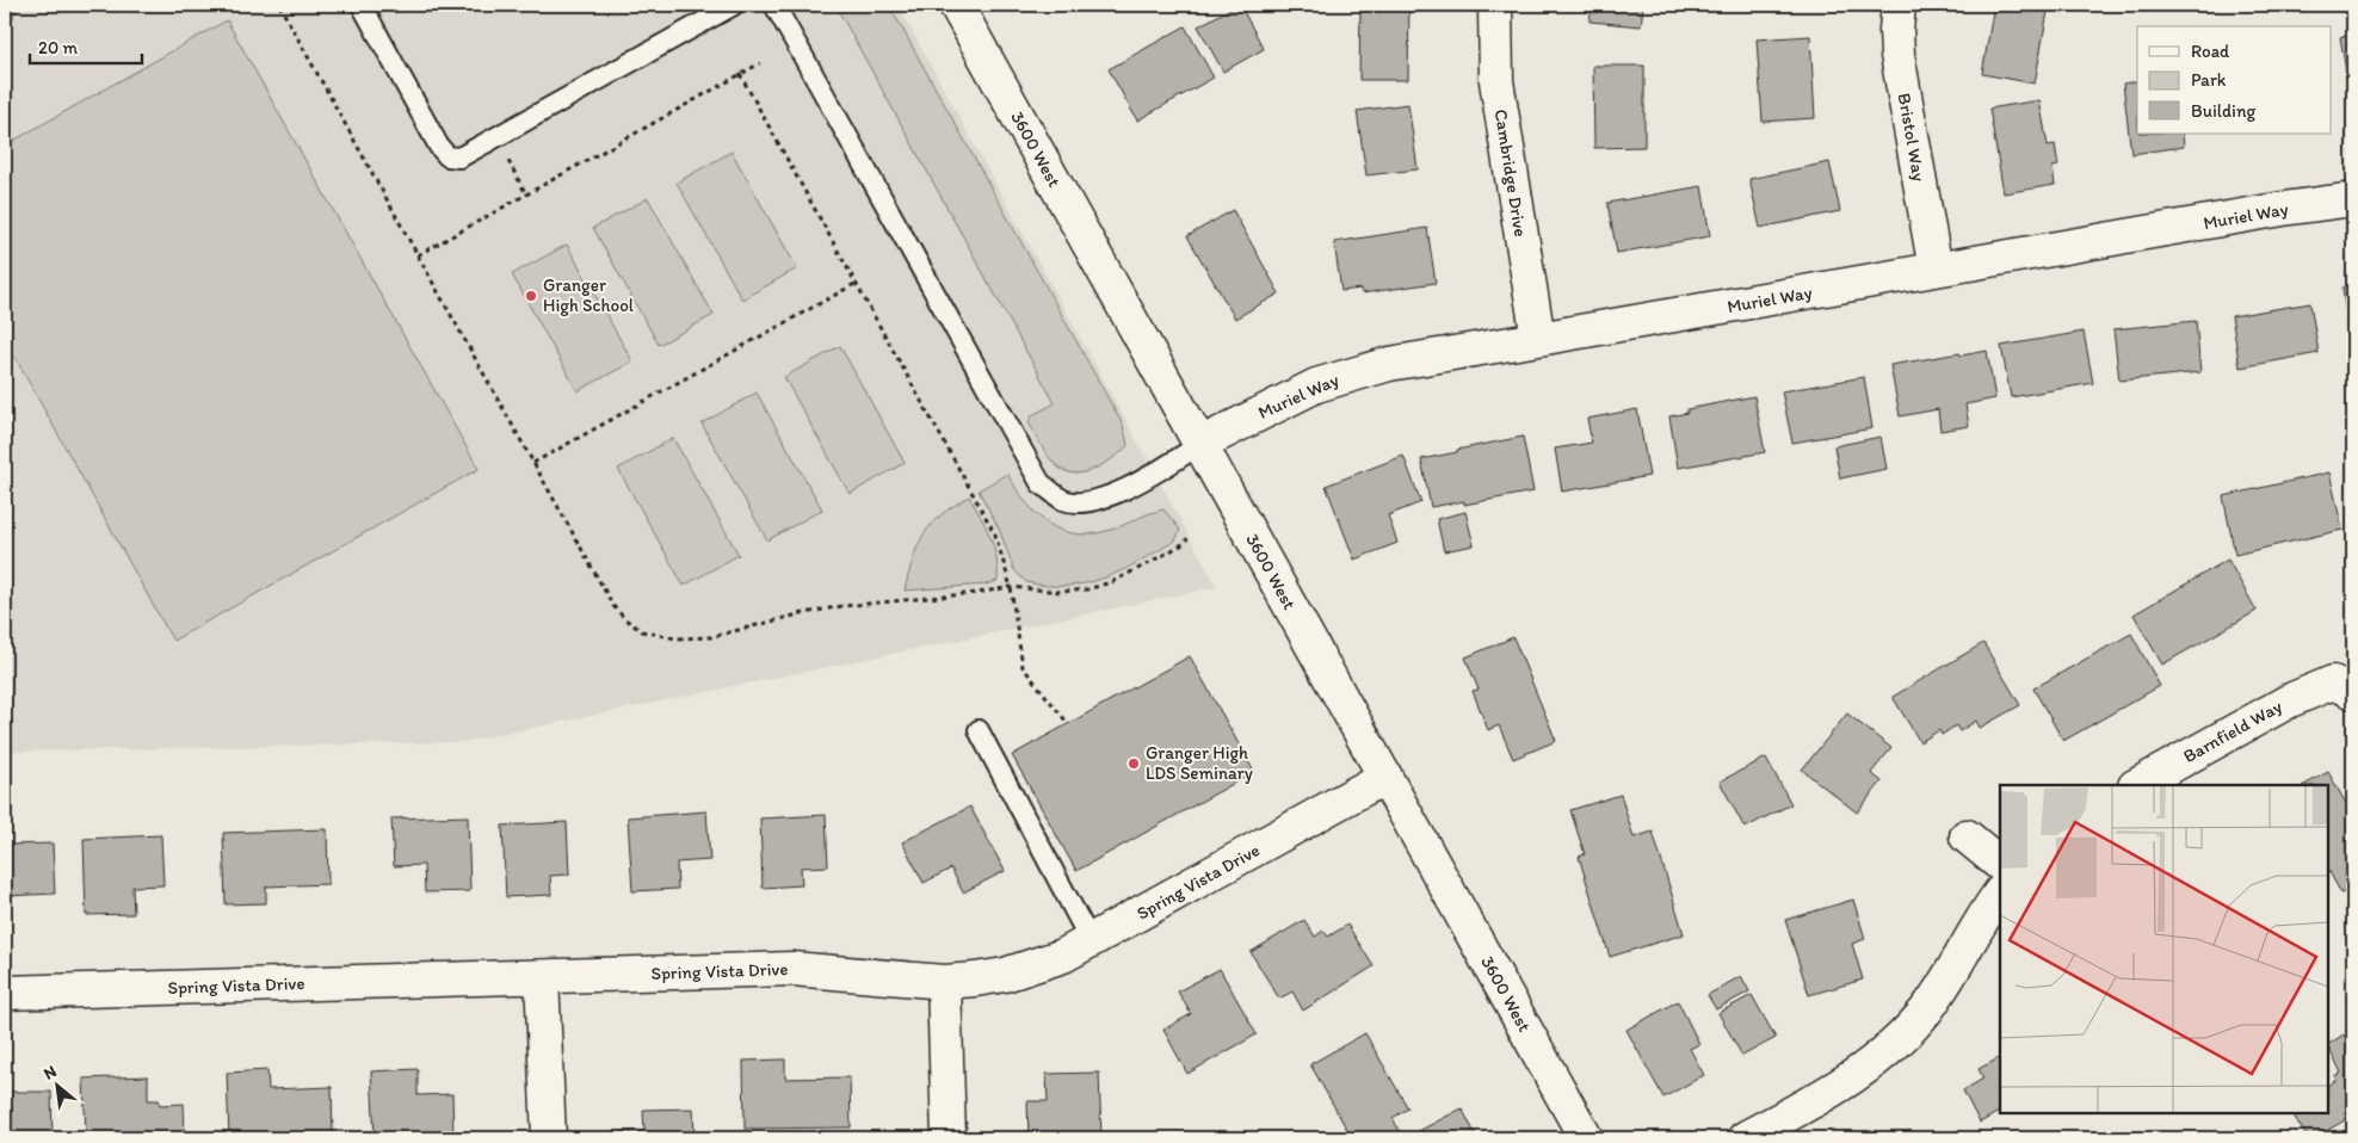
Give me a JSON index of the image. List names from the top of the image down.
{
  "streets": {
    "street": [
      "Bristol Way",
      "3600 West",
      "Cambridge Drive",
      "Muriel Way",
      "Barnfield Way",
      "Spring Vista Drive"
    ]
  },
  "crossings": [
    ["Bristol Way", "Muriel Way"],
    ["3600 West", "Muriel Way"],
    ["3600 West", "Spring Vista Drive"],
    ["Cambridge Drive", "Muriel Way"]
  ],
  "places": ["Granger High School", "Granger High LDS Seminary"],
  "legend": ["Road", "Park", "Building"],
  "scale_bar": "20 m",
  "north": "top left"
}
